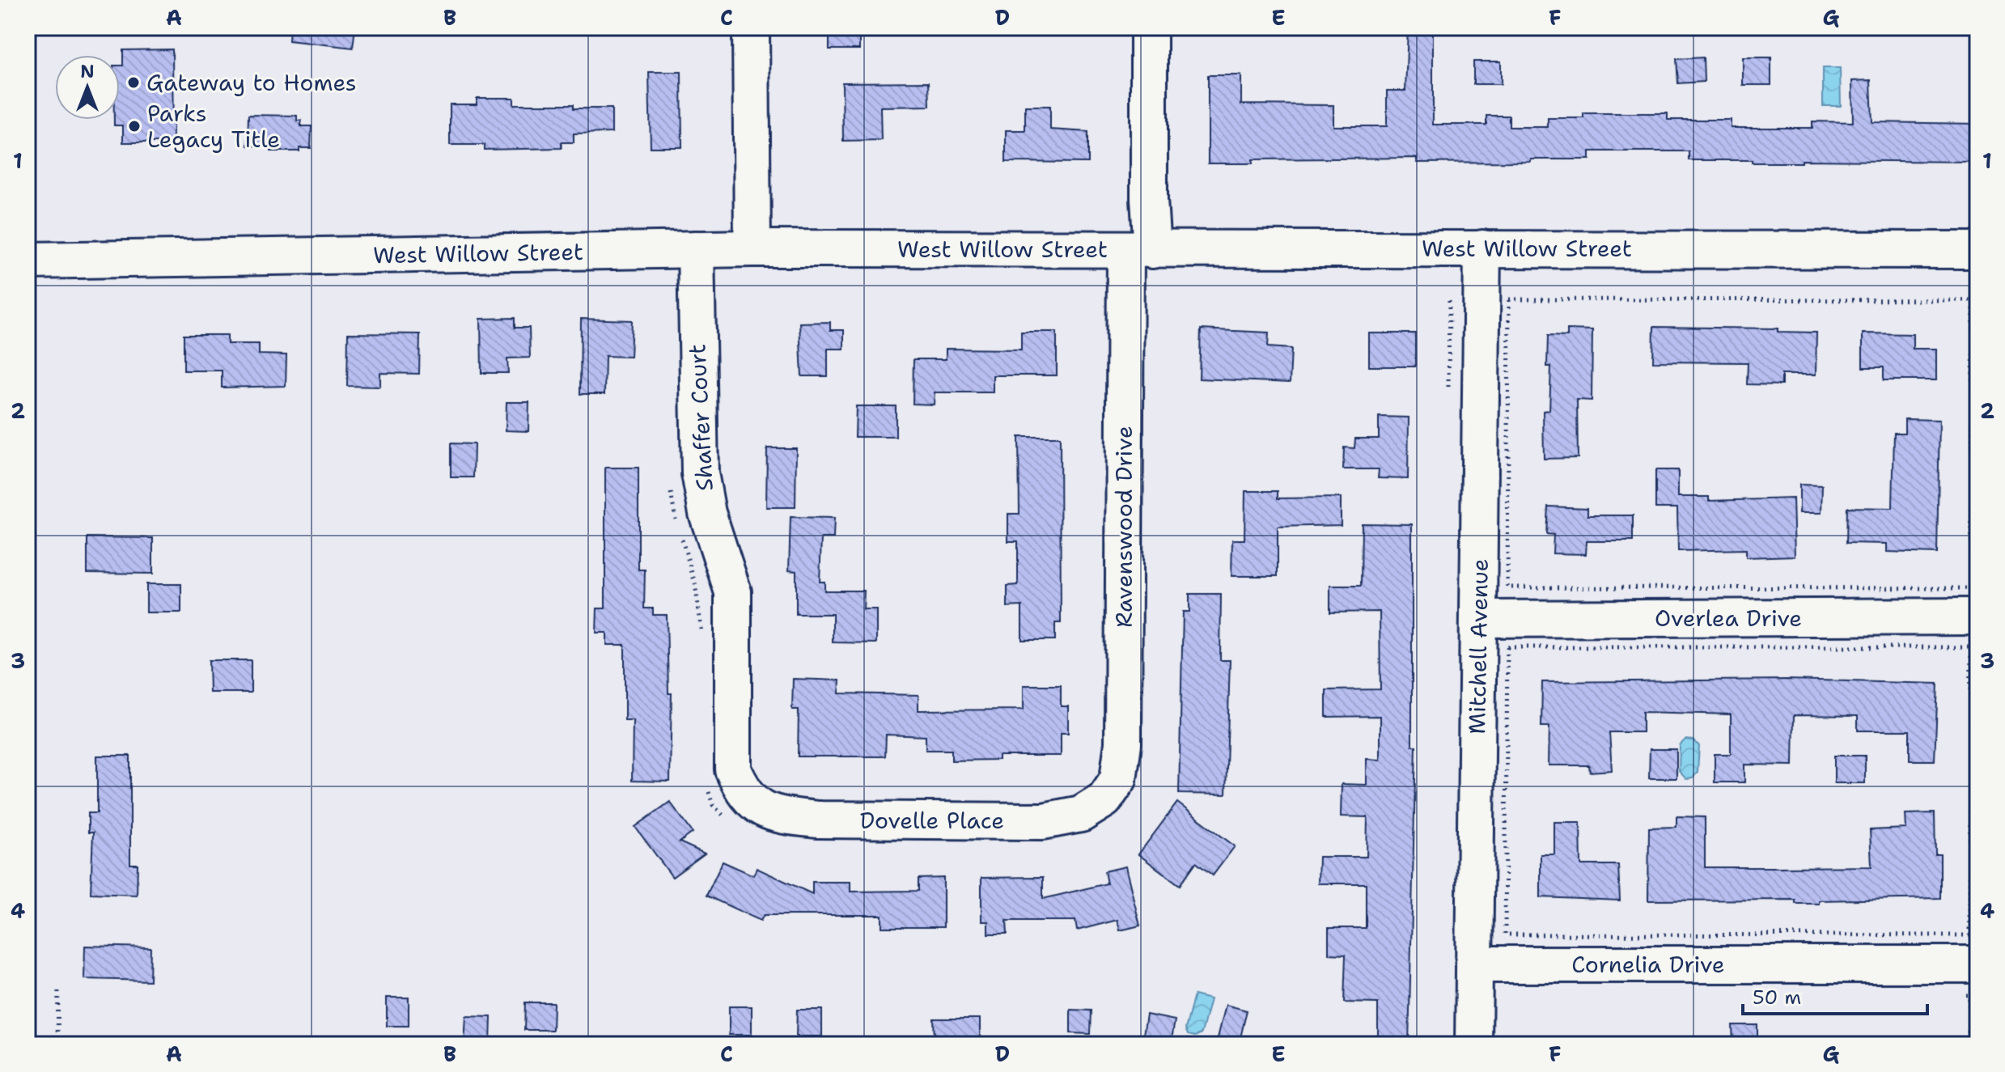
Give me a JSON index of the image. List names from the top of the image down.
{
  "streets": {
    "street": [
      "West Willow Street",
      "Shaffer Court",
      "Ravenswood Drive",
      "Overlea Drive",
      "Mitchell Avenue",
      "Dovelle Place",
      "Cornelia Drive"
    ]
  },
  "crossings": [
    ["West Willow Street", "Shaffer Court"],
    ["West Willow Street", "Ravenswood Drive"],
    ["West Willow Street", "Mitchell Avenue"],
    ["Shaffer Court", "Dovelle Place"],
    ["Ravenswood Drive", "Dovelle Place"],
    ["Overlea Drive", "Mitchell Avenue"],
    ["Mitchell Avenue", "Cornelia Drive"]
  ],
  "places": ["Gateway to Homes", "Parks Legacy Title"],
  "scale_bar": "50 m",
  "north": "top",
  "grid": {
    "columns": [
      "A",
      "B",
      "C",
      "D",
      "E",
      "F",
      "G"
    ],
    "rows": [
      "1",
      "2",
      "3",
      "4"
    ]
  }
}
